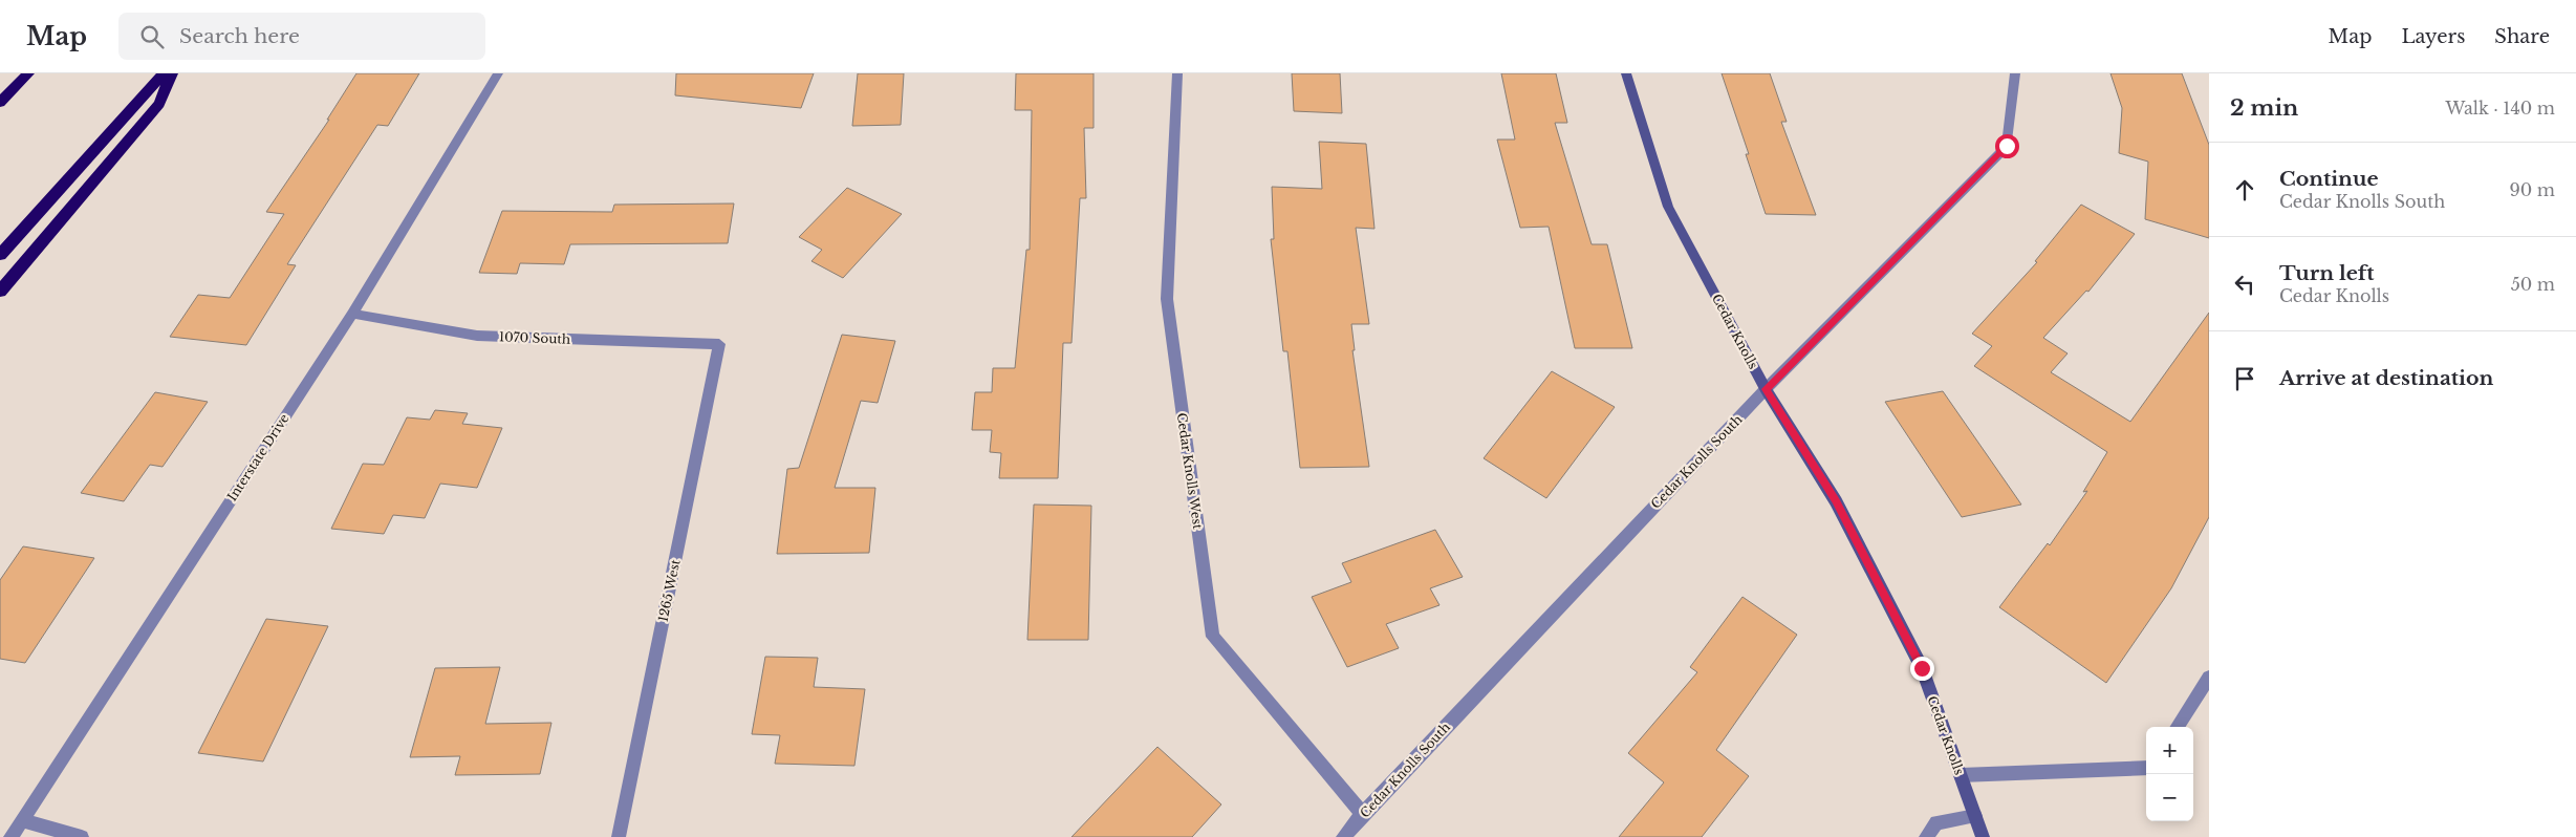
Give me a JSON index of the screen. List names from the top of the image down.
{
  "streets": {
    "street": [
      "Cedar Knolls",
      "1070 South",
      "Interstate Drive",
      "Cedar Knolls South",
      "Cedar Knolls West",
      "1265 West"
    ]
  },
  "crossings": [
    ["Cedar Knolls", "Cedar Knolls South"],
    ["1070 South", "Interstate Drive"],
    ["1070 South", "1265 West"],
    ["Cedar Knolls South", "Cedar Knolls West"]
  ],
  "page": {
    "header": "Map",
    "search": "Search here",
    "nav": ["Map", "Layers", "Share"],
    "heading": ["2 min", "Walk · 140 m"],
    "list": [
      ["Continue", "Cedar Knolls South", "90 m"],
      ["Turn left", "Cedar Knolls", "50 m"],
      "Arrive at destination"
    ],
    "map_buttons": ["+", "−"]
  }
}
